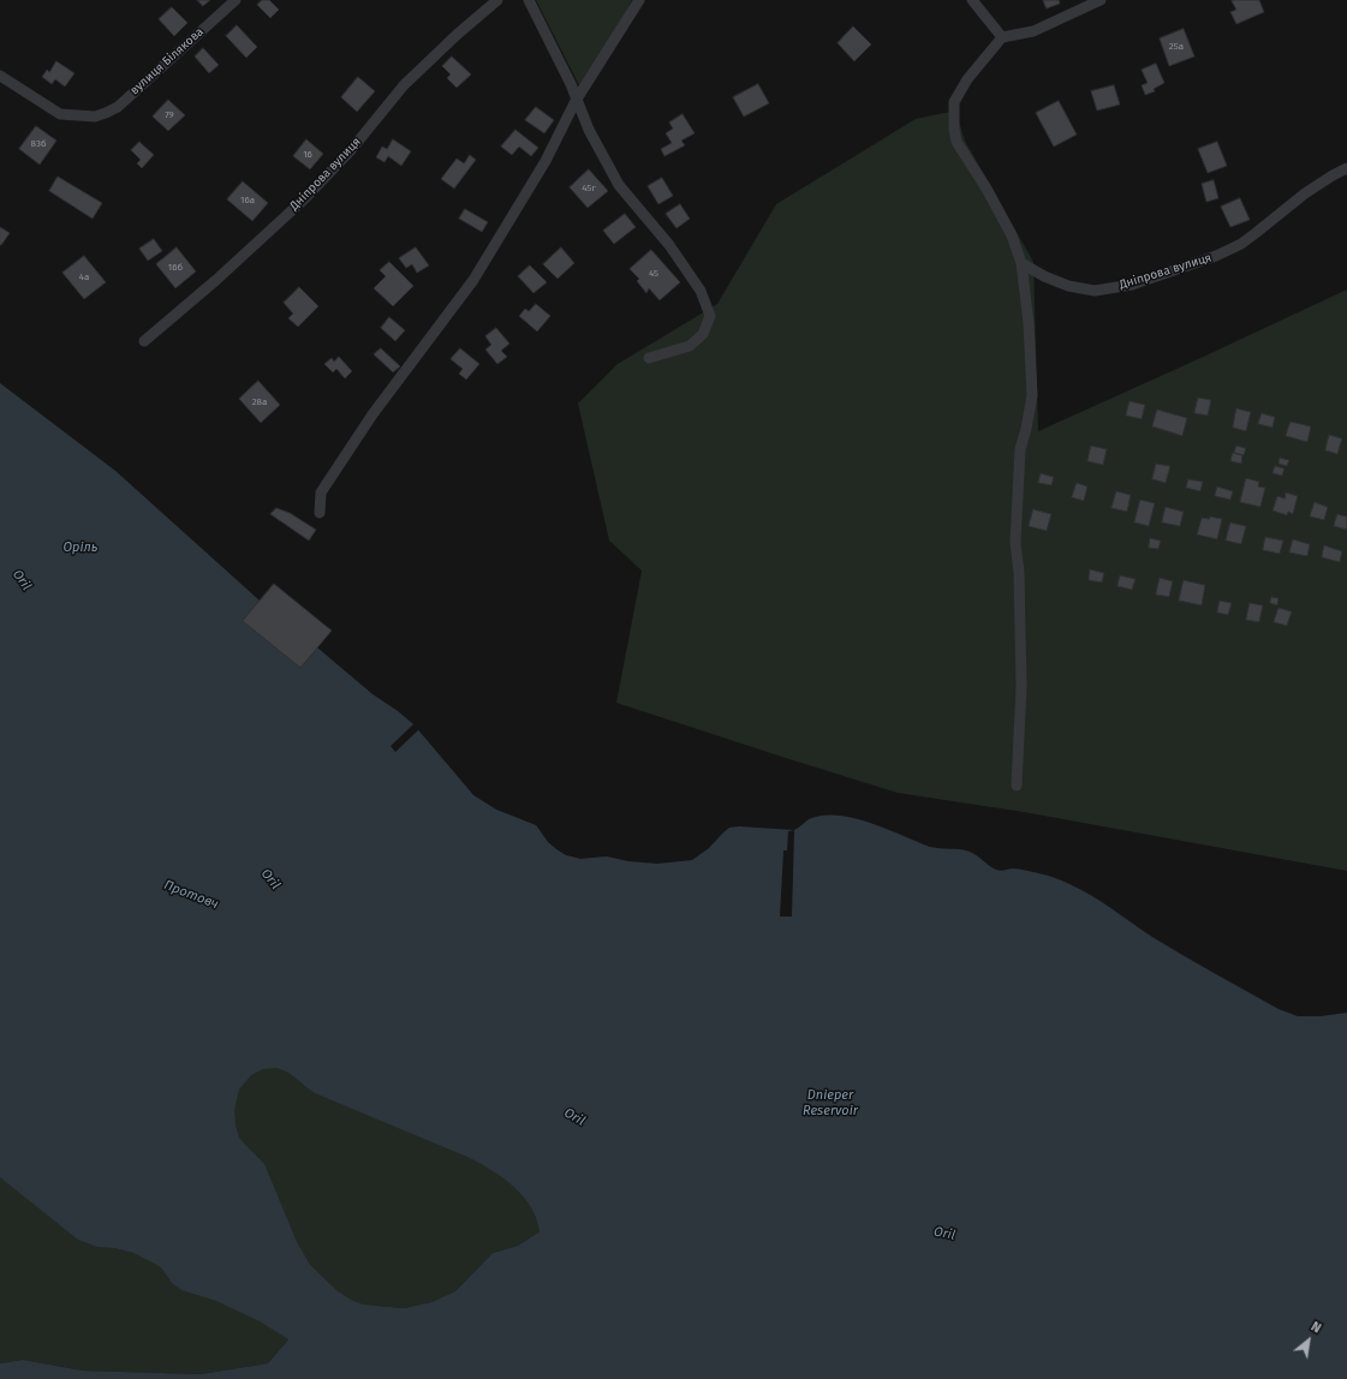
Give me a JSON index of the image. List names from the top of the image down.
{
  "streets": {
    "street": ["вулиця Білякова", "Дніпрова вулиця"]
  },
  "water": [
    "Орiль",
    "Oril",
    "Протовч",
    "Dnieper Reservoir"
  ],
  "house_numbers": [
    "25а",
    "79",
    "83б",
    "16",
    "45г",
    "16а",
    "16б",
    "45",
    "4а",
    "28а"
  ],
  "north": "top right"
}
